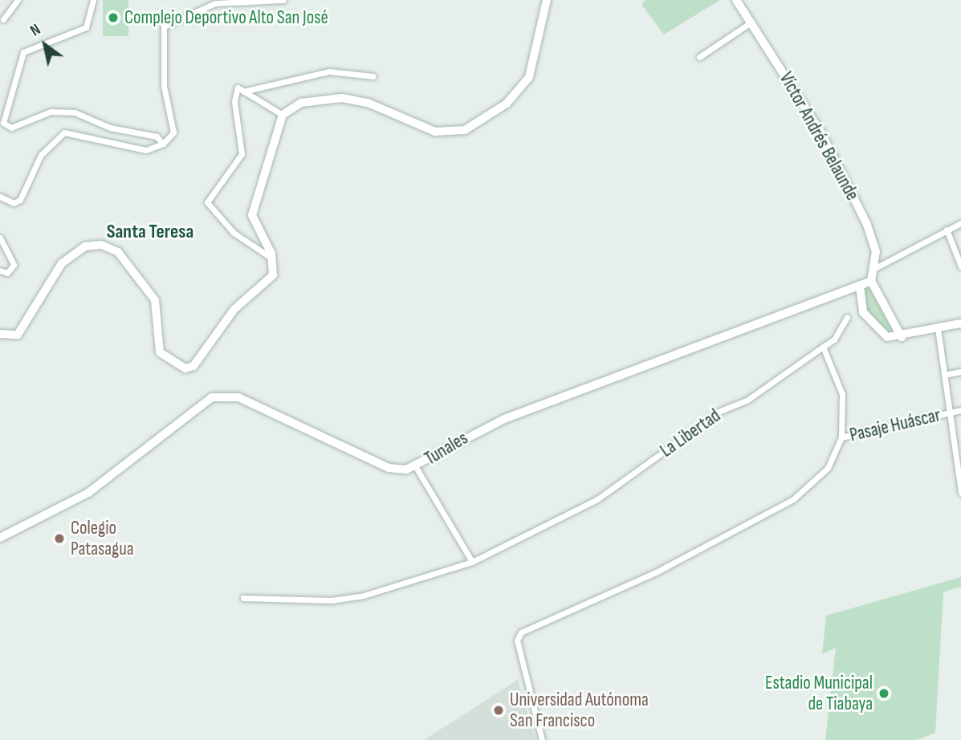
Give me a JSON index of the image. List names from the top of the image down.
{
  "streets": {
    "street": [
      "Víctor Andrés Belaunde",
      "Pasaje Huáscar",
      "La Libertad",
      "Tunales"
    ]
  },
  "crossings": [
    ["Víctor Andrés Belaunde", "Tunales"]
  ],
  "districts": ["Santa Teresa"],
  "places": [
    "Complejo Deportivo Alto San José",
    "Colegio Patasagua",
    "Estadio Municipal de Tiabaya",
    "Universidad Autónoma San Francisco"
  ],
  "north": "top left"
}
